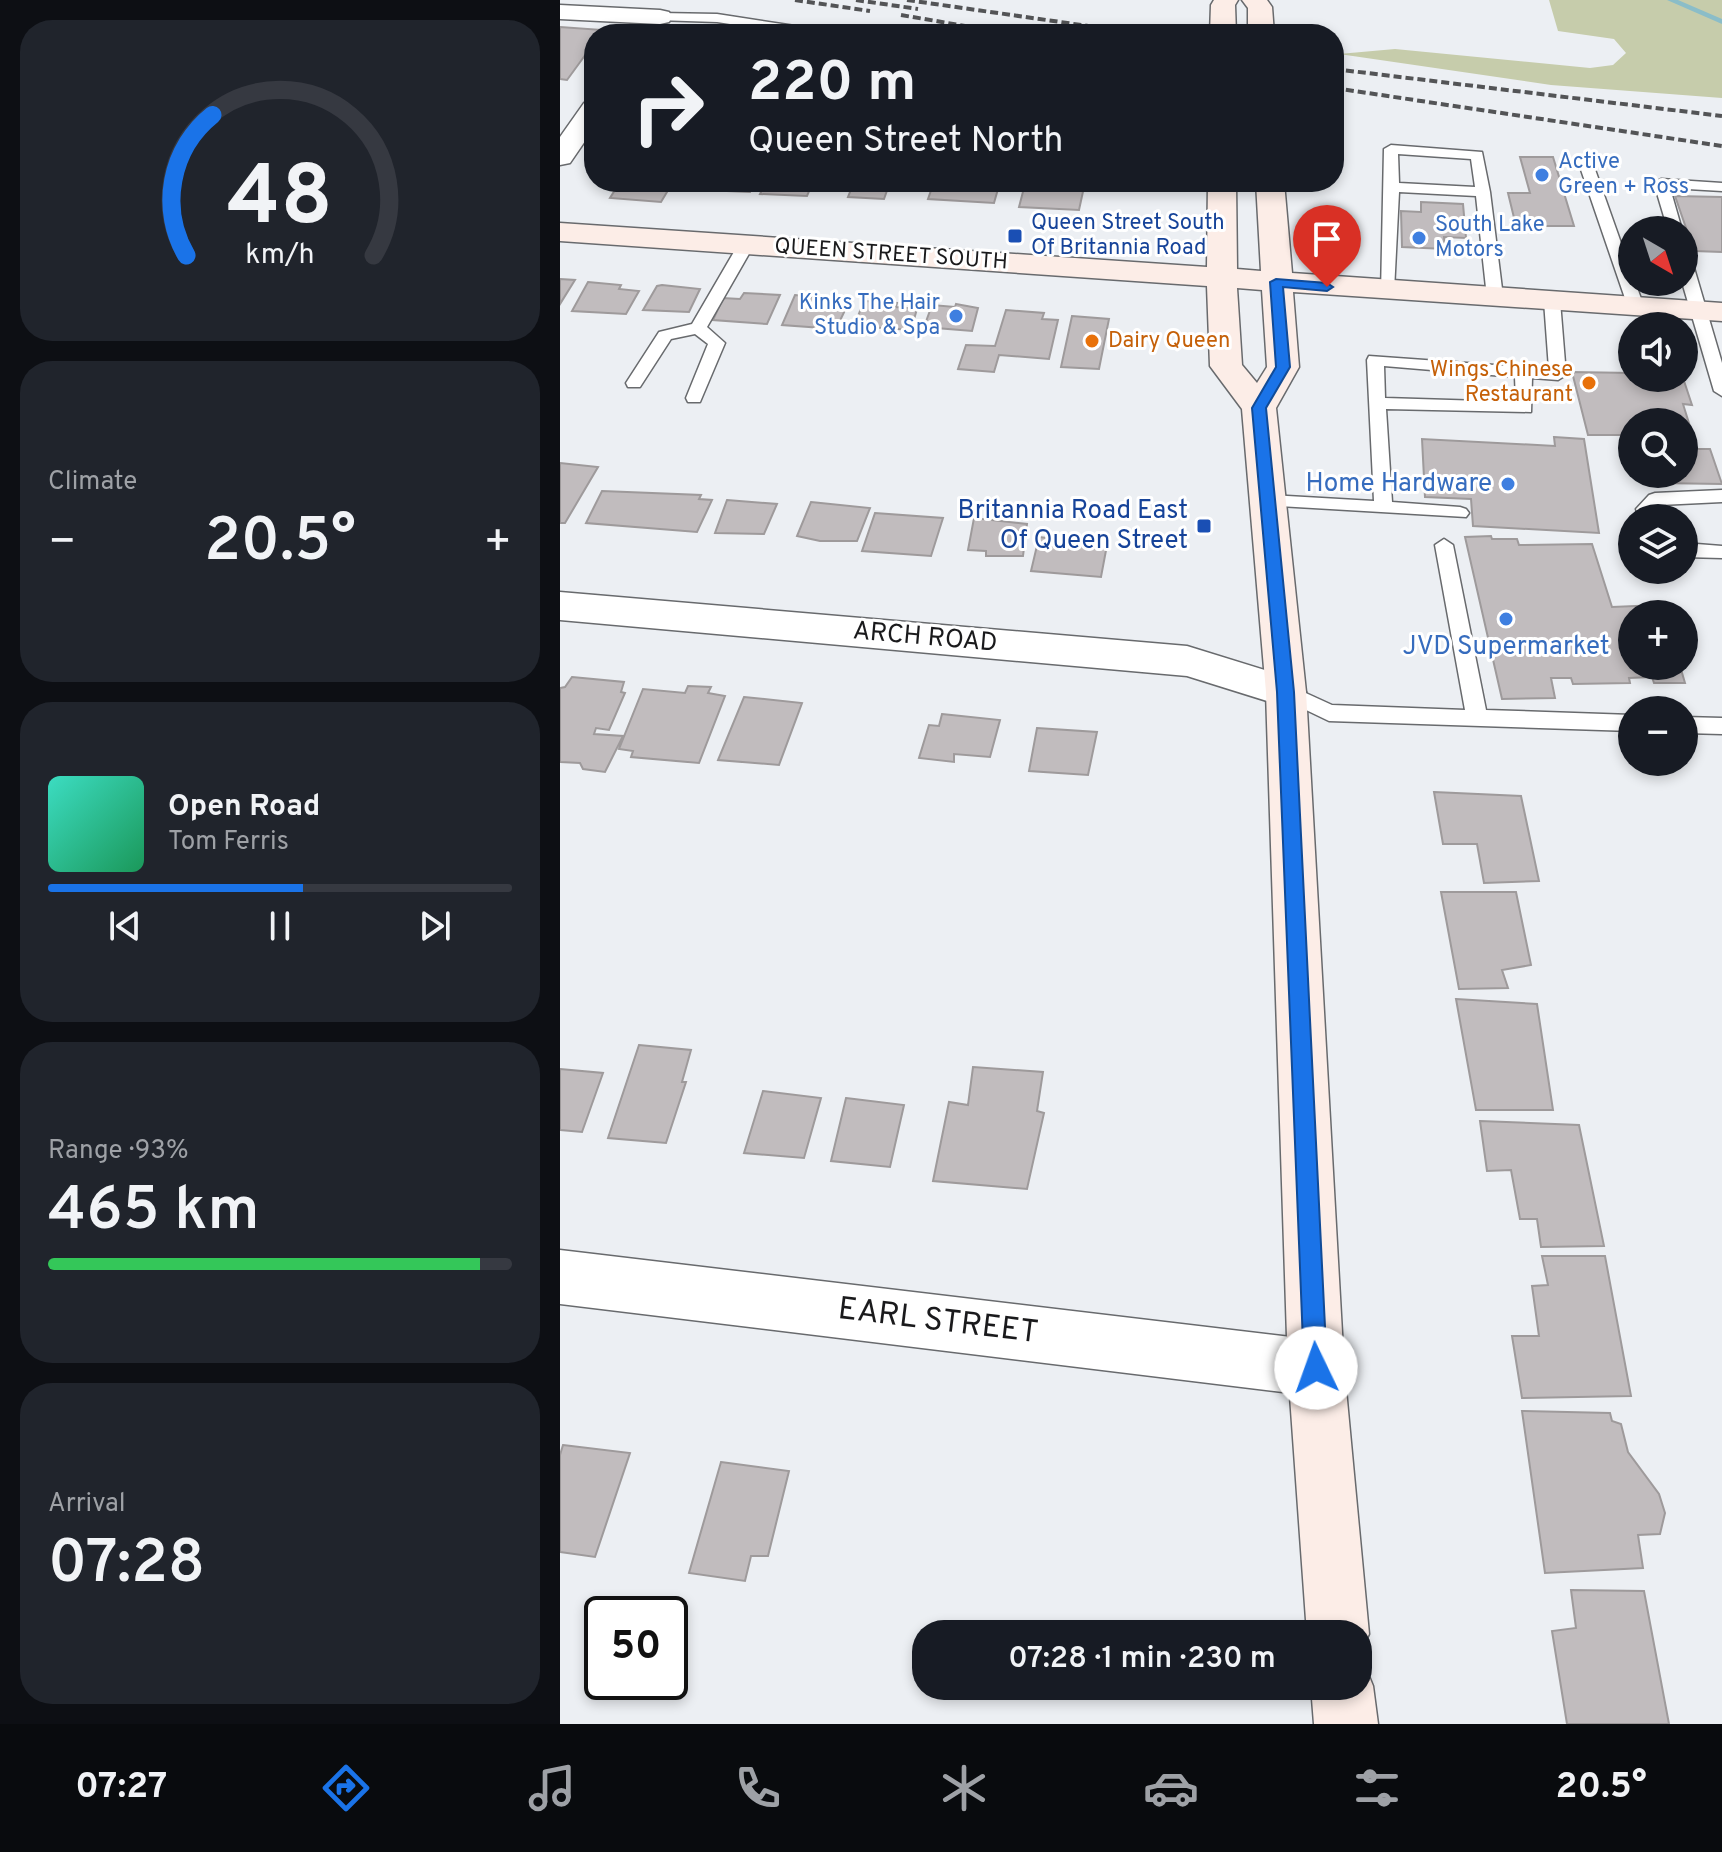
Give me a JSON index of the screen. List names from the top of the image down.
{
  "streets": {
    "main road": ["QUEEN STREET SOUTH"],
    "street": ["ARCH ROAD", "EARL STREET"]
  },
  "places": {
    "other": [
      "Active Green + Ross",
      "South Lake Motors",
      "Kinks The Hair Studio & Spa",
      "Dairy Queen",
      "Wings Chinese Restaurant",
      "Home Hardware",
      "JVD Supermarket"
    ],
    "transit": ["Queen Street South Of Britannia Road", "Britannia Road East Of Queen Street"]
  },
  "north": "bottom right",
  "page": {
    "turn": ["220 m", "Queen Street North"],
    "map_buttons": ["+", "−"],
    "tile": [
      "Climate",
      ["Range · 93%", "465 km"],
      ["Arrival", "07:28"]
    ],
    "heat": ["−", "20.5°", "+"],
    "song": ["Open Road", "Tom Ferris"],
    "limit": "50",
    "trip": "07:28 · 1 min · 230 m",
    "tabs": ["07:27", "20.5°"],
    "gauge": ["48", "km/h"]
  }
}
